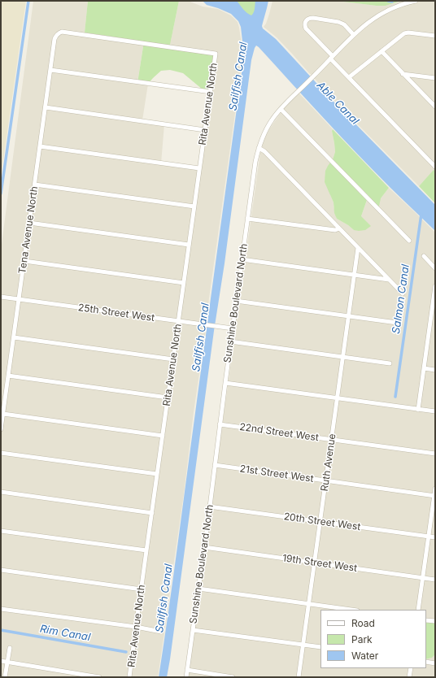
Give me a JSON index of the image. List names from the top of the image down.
{
  "streets": {
    "street": [
      "Rita Avenue North",
      "Tena Avenue North",
      "Sunshine Boulevard North",
      "25th Street West",
      "22nd Street West",
      "Ruth Avenue",
      "21st Street West",
      "20th Street West",
      "19th Street West"
    ]
  },
  "crossings": [
    ["Rita Avenue North", "Tena Avenue North"],
    ["Rita Avenue North", "25th Street West"],
    ["Tena Avenue North", "25th Street West"],
    ["Sunshine Boulevard North", "25th Street West"],
    ["Sunshine Boulevard North", "22nd Street West"],
    ["Sunshine Boulevard North", "21st Street West"],
    ["Sunshine Boulevard North", "20th Street West"],
    ["Sunshine Boulevard North", "19th Street West"],
    ["22nd Street West", "Ruth Avenue"],
    ["Ruth Avenue", "21st Street West"],
    ["Ruth Avenue", "20th Street West"],
    ["Ruth Avenue", "19th Street West"]
  ],
  "water": [
    "Sailfish Canal",
    "Able Canal",
    "Salmon Canal",
    "Rim Canal"
  ],
  "legend": ["Road", "Park", "Water"]
}
